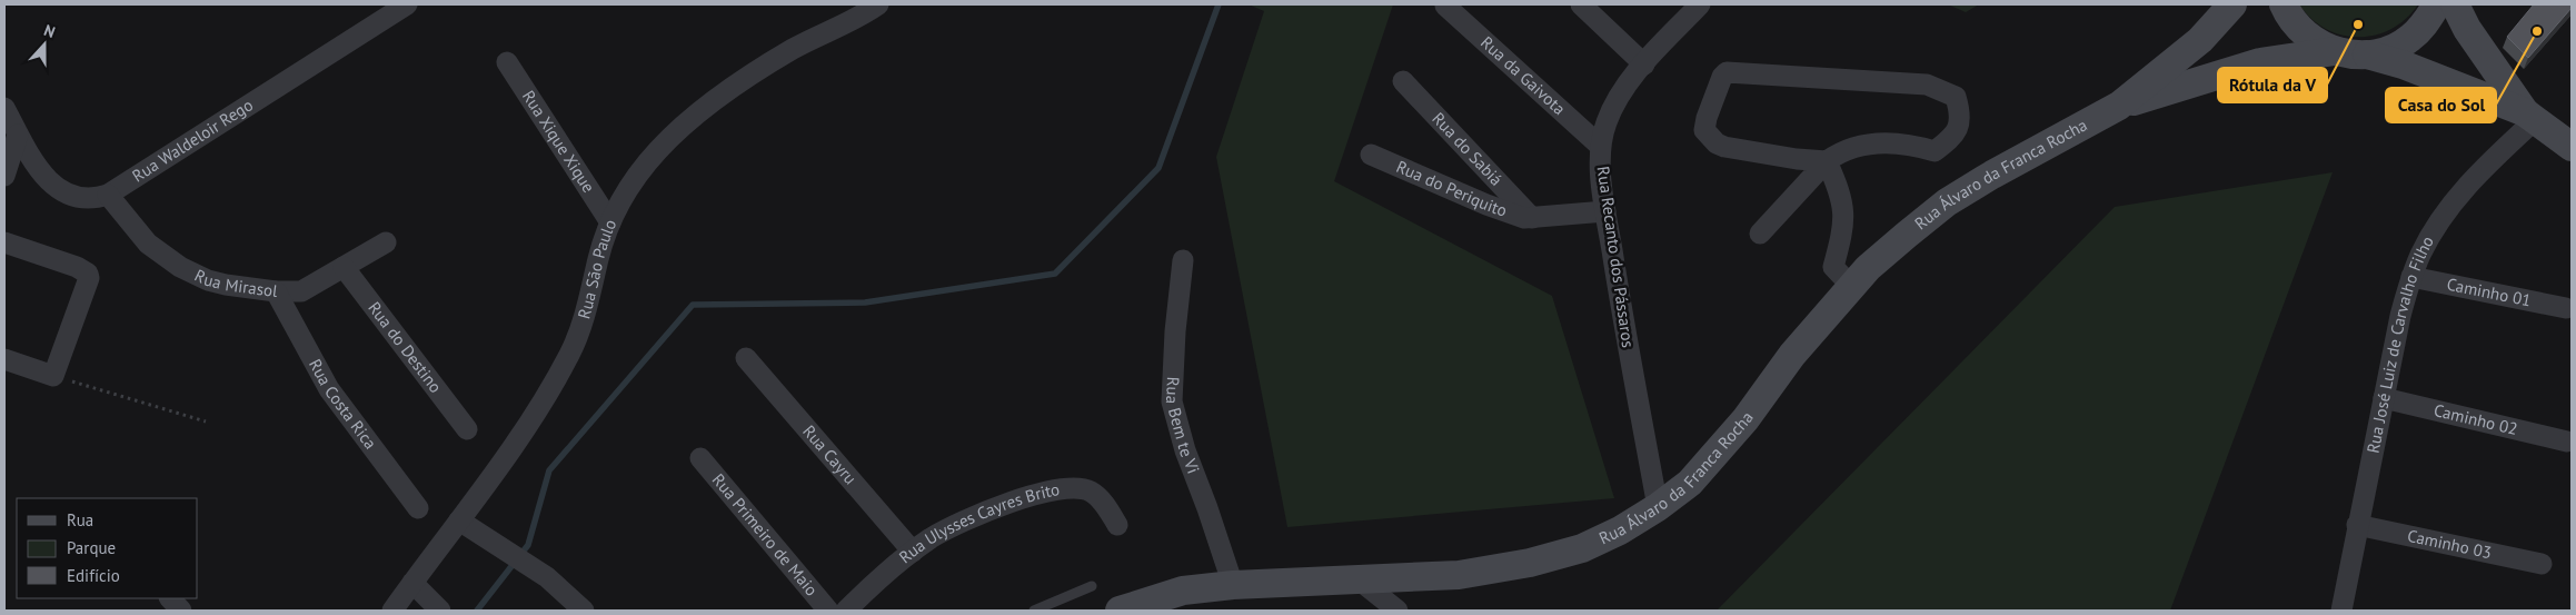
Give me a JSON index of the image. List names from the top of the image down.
{
  "streets": {
    "main road": ["Rua Álvaro da Franca Rocha"],
    "street": [
      "Rua da Gaivota",
      "Rua Waldeloir Rego",
      "Rua Xique Xique",
      "Rua do Sabiá",
      "Rua do Periquito",
      "Rua Recanto dos Pássaros",
      "Rua São Paulo",
      "Rua Mirasol",
      "Caminho 01",
      "Rua José Luiz de Carvalho Filho",
      "Rua do Destino",
      "Rua Costa Rica",
      "Caminho 02",
      "Rua Bem te Vi",
      "Rua Cayru",
      "Rua Ulysses Cayres Brito",
      "Rua Primeiro de Maio",
      "Caminho 03"
    ]
  },
  "crossings": [
    ["Rua da Gaivota", "Rua Recanto dos Pássaros"],
    ["Rua Waldeloir Rego", "Rua Mirasol"],
    ["Rua Xique Xique", "Rua São Paulo"],
    ["Rua do Sabiá", "Rua do Periquito"],
    ["Rua Álvaro da Franca Rocha", "Rua Recanto dos Pássaros"],
    ["Rua Álvaro da Franca Rocha", "Rua Bem te Vi"],
    ["Rua Mirasol", "Rua do Destino"],
    ["Rua Mirasol", "Rua Costa Rica"],
    ["Caminho 01", "Rua José Luiz de Carvalho Filho"],
    ["Rua José Luiz de Carvalho Filho", "Caminho 02"],
    ["Rua José Luiz de Carvalho Filho", "Caminho 03"],
    ["Rua Cayru", "Rua Ulysses Cayres Brito"]
  ],
  "places": ["Rótula da V", "Casa do Sol"],
  "legend": ["Rua", "Parque", "Edifício"],
  "north": "top"
}
